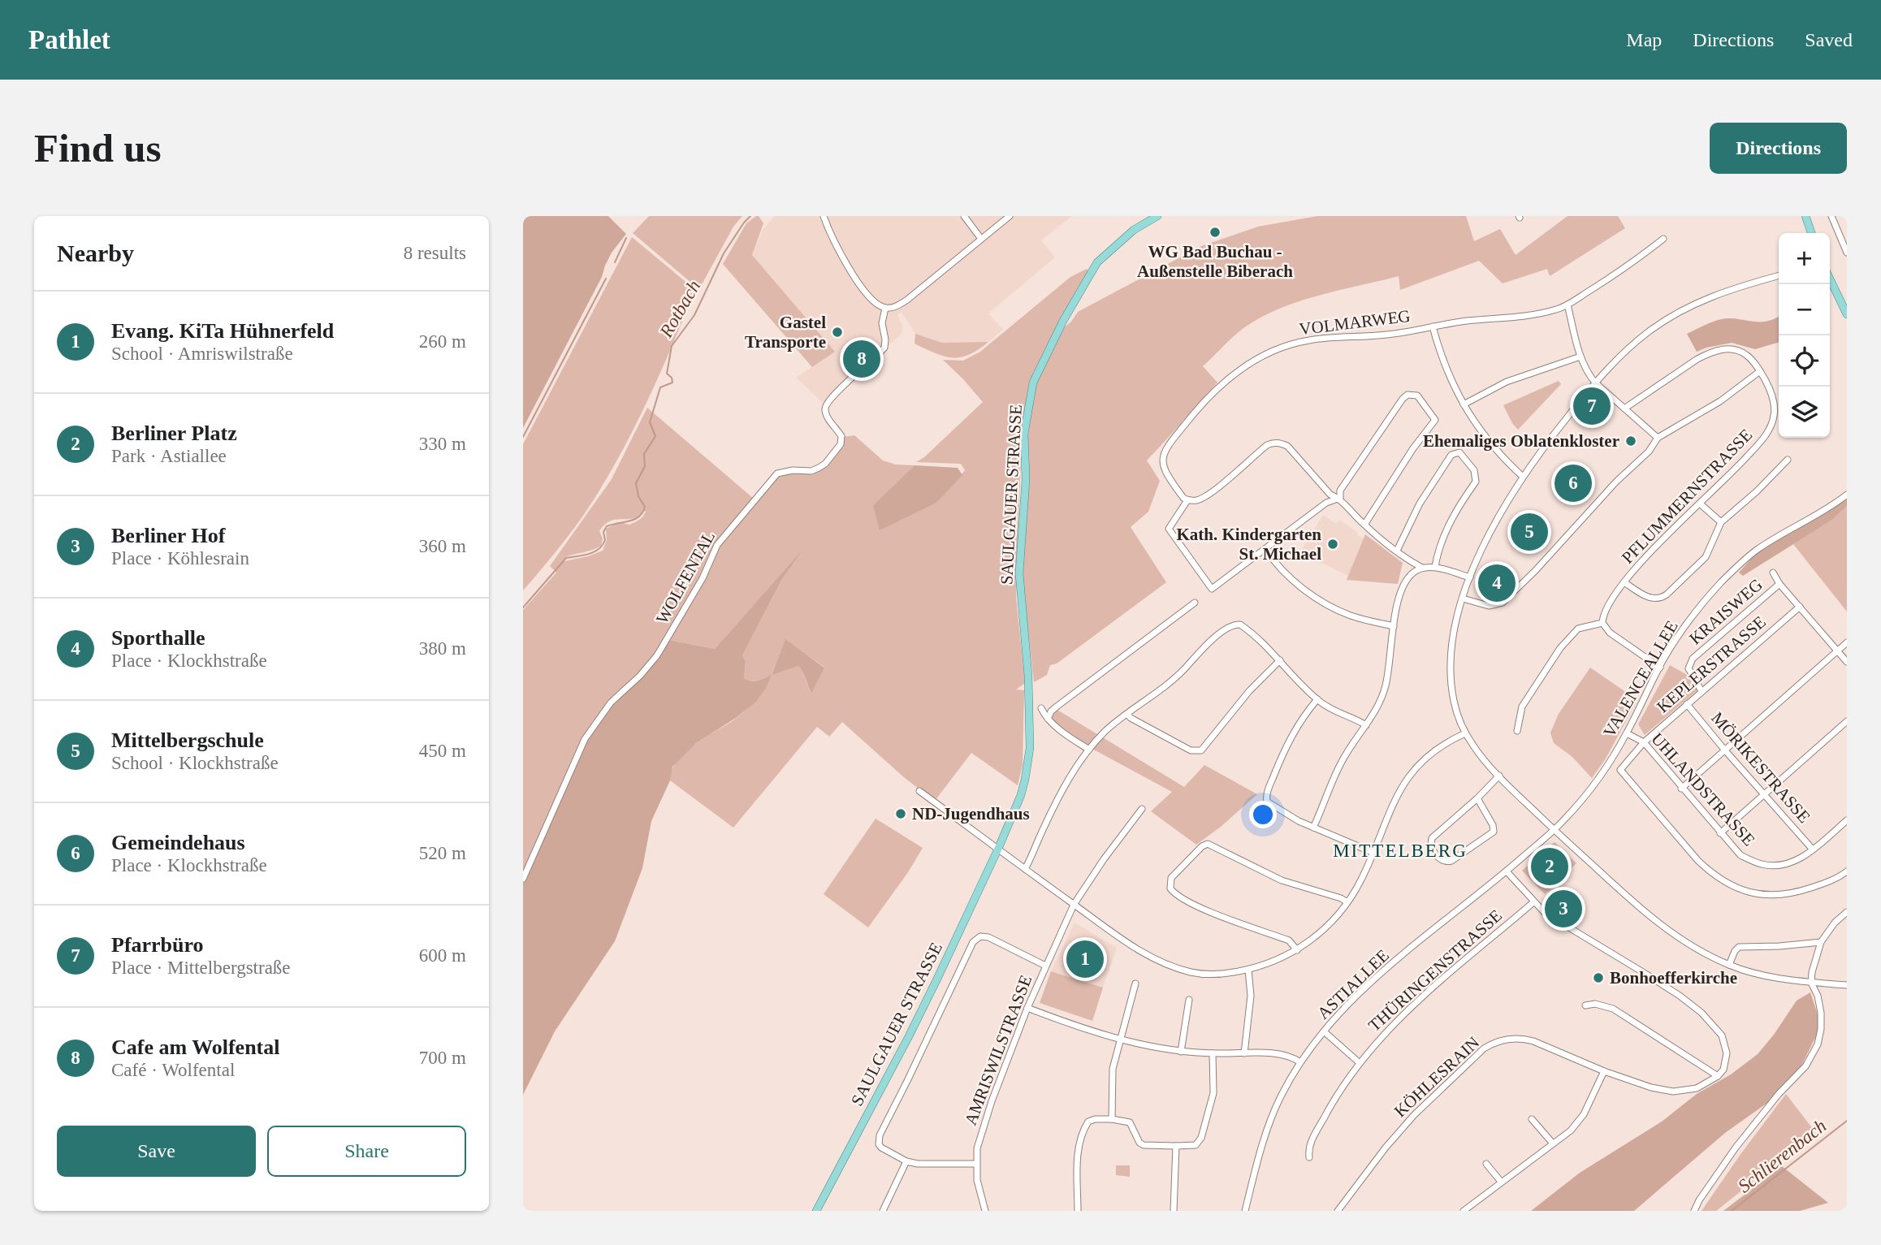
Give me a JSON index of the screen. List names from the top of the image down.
{
  "streets": {
    "main road": ["SAULGAUER STRASSE"],
    "street": [
      "VOLMARWEG",
      "PFLUMMERNSTRASSE",
      "WOLFENTAL",
      "KRAISWEG",
      "KEPLERSTRASSE",
      "VALENCEALLEE",
      "MÖRIKESTRASSE",
      "UHLANDSTRASSE",
      "THÜRINGENSTRASSE",
      "ASTIALLEE",
      "AMRISWILSTRASSE",
      "KÖHLESRAIN"
    ]
  },
  "crossings": [
    ["KRAISWEG", "KEPLERSTRASSE"],
    ["KEPLERSTRASSE", "MÖRIKESTRASSE"],
    ["KEPLERSTRASSE", "UHLANDSTRASSE"],
    ["VALENCEALLEE", "UHLANDSTRASSE"],
    ["VALENCEALLEE", "ASTIALLEE"],
    ["MÖRIKESTRASSE", "UHLANDSTRASSE"]
  ],
  "districts": ["MITTELBERG"],
  "water": ["Rotbach", "Schlierenbach"],
  "places": [
    "WG Bad Buchau - Außenstelle Biberach",
    "Gastel Transporte",
    "Ehemaliges Oblatenkloster",
    "Kath. Kindergarten St. Michael",
    "ND-Jugendhaus",
    "Bonhoefferkirche"
  ],
  "page": {
    "header": "Pathlet",
    "nav": ["Map", "Directions", "Saved"],
    "buttons": [
      "Directions",
      ["Save", "Share"]
    ],
    "title": "Find us",
    "heading": ["Nearby", "8 results"],
    "map_buttons": ["+", "−"],
    "list": [
      {
        "mark": "1",
        "name": "Evang. KiTa Hühnerfeld",
        "note": "School · Amriswilstraße",
        "value": "260 m"
      },
      {
        "mark": "2",
        "name": "Berliner Platz",
        "note": "Park · Astiallee",
        "value": "330 m"
      },
      {
        "mark": "3",
        "name": "Berliner Hof",
        "note": "Place · Köhlesrain",
        "value": "360 m"
      },
      {
        "mark": "4",
        "name": "Sporthalle",
        "note": "Place · Klockhstraße",
        "value": "380 m"
      },
      {
        "mark": "5",
        "name": "Mittelbergschule",
        "note": "School · Klockhstraße",
        "value": "450 m"
      },
      {
        "mark": "6",
        "name": "Gemeindehaus",
        "note": "Place · Klockhstraße",
        "value": "520 m"
      },
      {
        "mark": "7",
        "name": "Pfarrbüro",
        "note": "Place · Mittelbergstraße",
        "value": "600 m"
      },
      {
        "mark": "8",
        "name": "Cafe am Wolfental",
        "note": "Café · Wolfental",
        "value": "700 m"
      }
    ],
    "pins": [
      "8",
      "7",
      "6",
      "5",
      "4",
      "2",
      "3",
      "1"
    ]
  }
}
